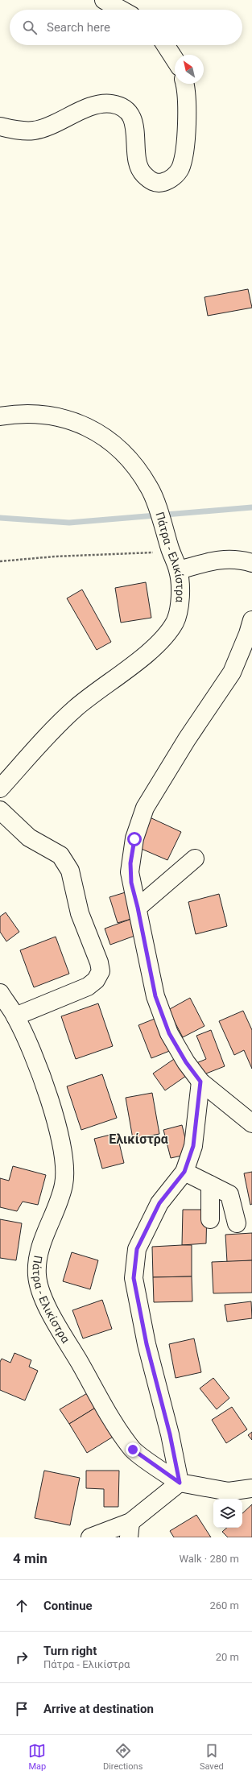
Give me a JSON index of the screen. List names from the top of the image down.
{
  "streets": {
    "street": ["Πάτρα - Ελικίστρα"]
  },
  "districts": ["Ελικίστρα"],
  "north": "top left",
  "page": {
    "search": "Search here",
    "heading": ["4 min", "Walk · 280 m"],
    "list": [
      ["Continue", "260 m"],
      ["Turn right", "Πάτρα - Ελικίστρα", "20 m"],
      "Arrive at destination"
    ],
    "nav": ["Map", "Directions", "Saved"]
  }
}
